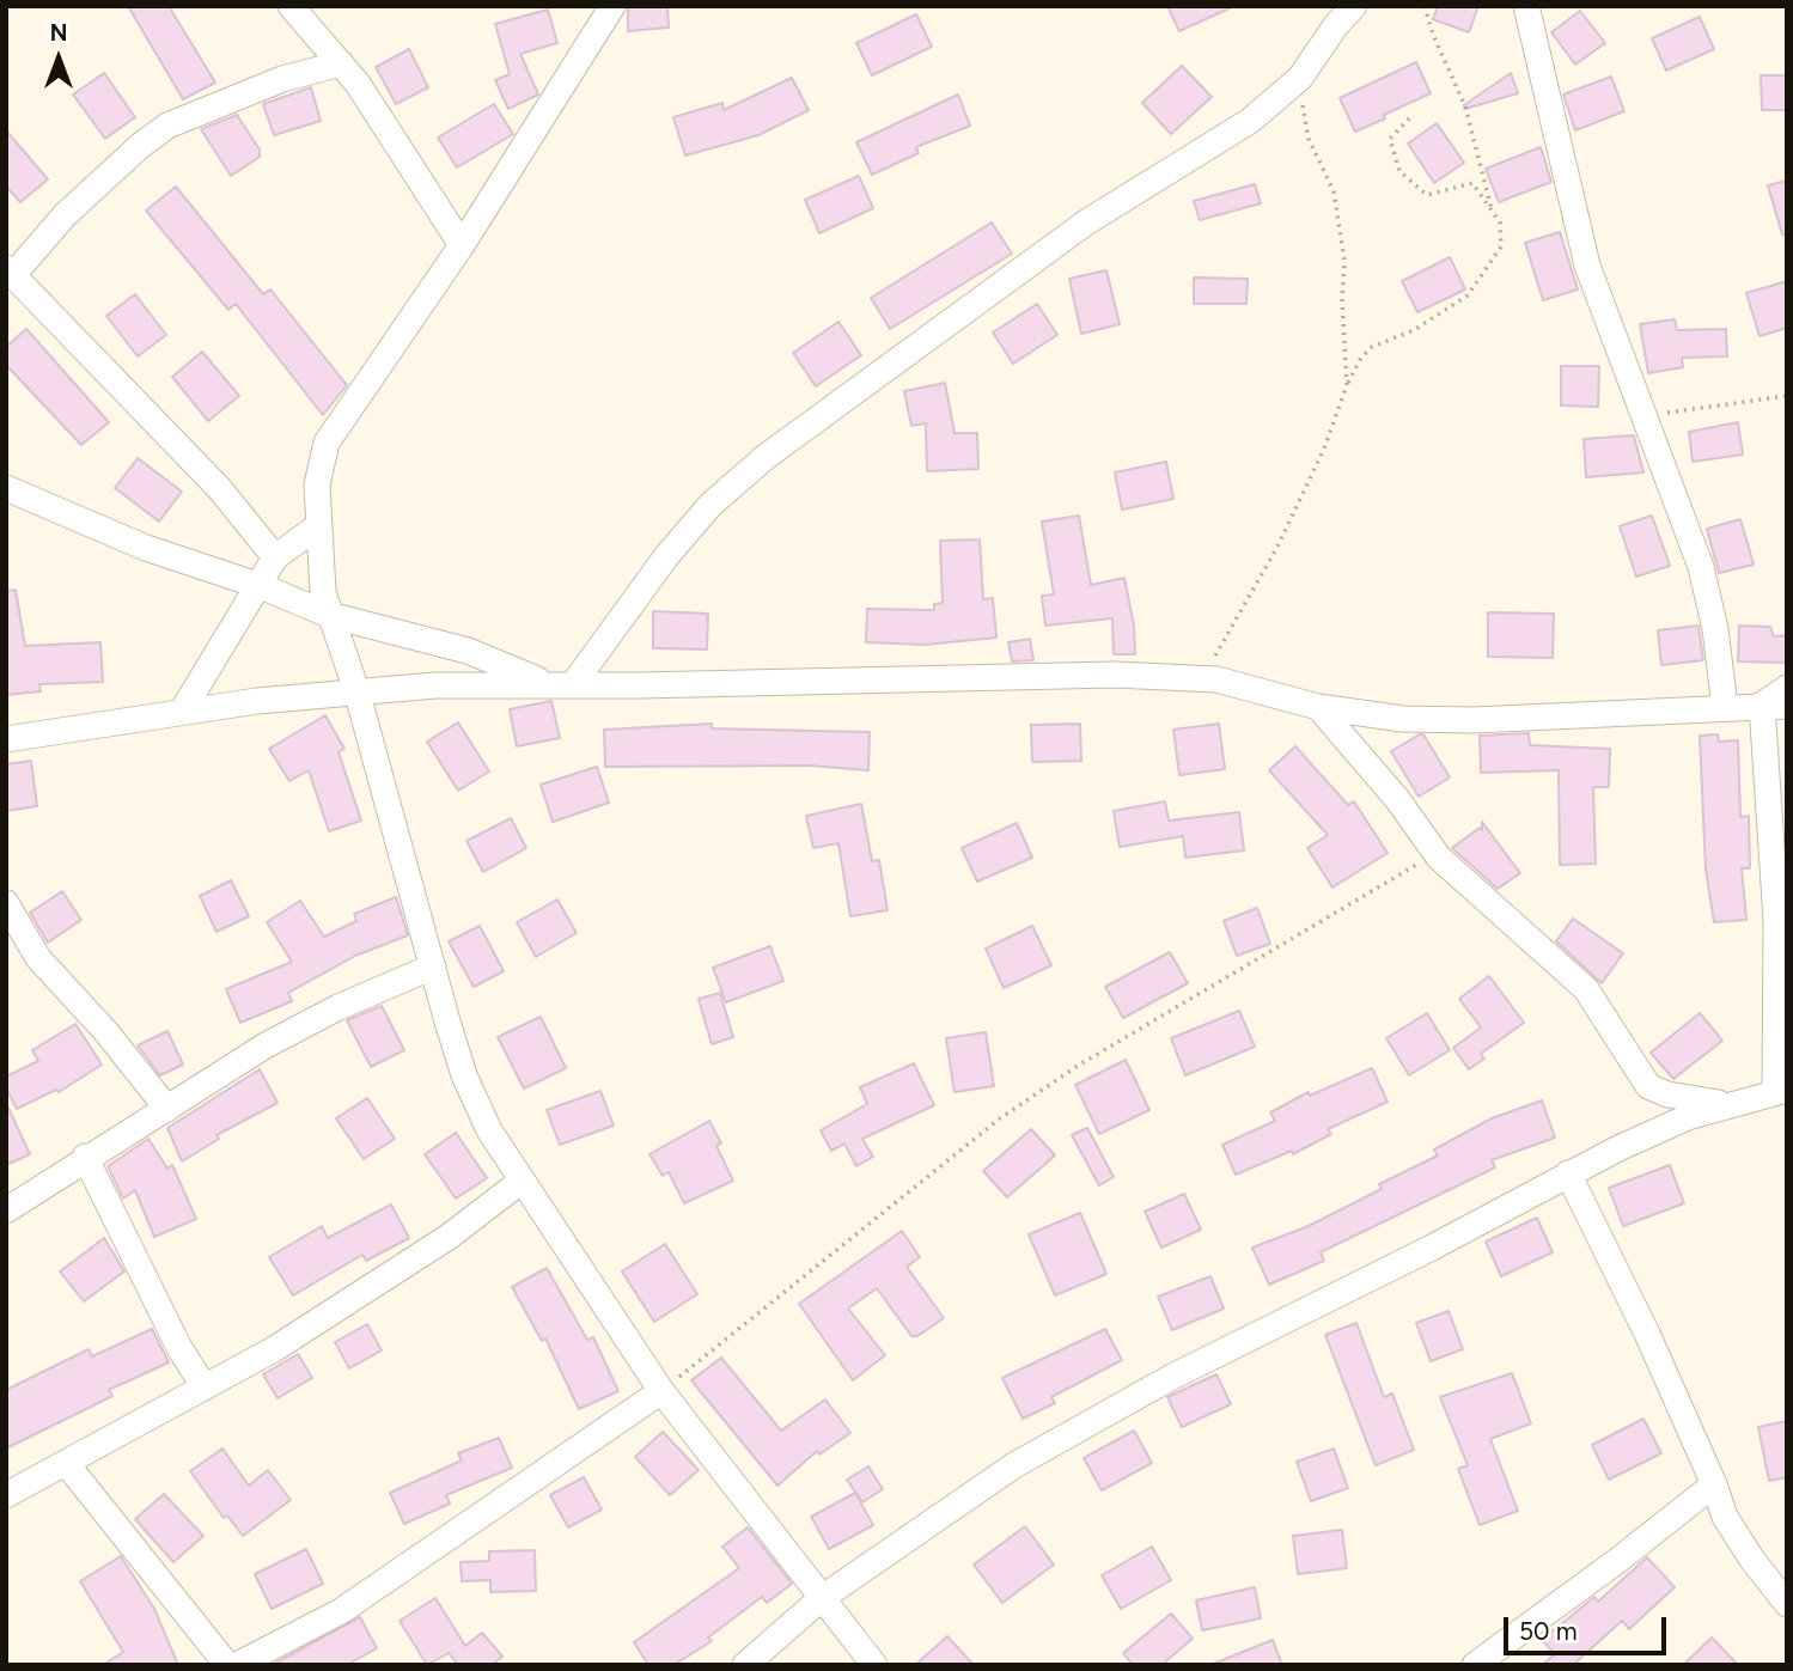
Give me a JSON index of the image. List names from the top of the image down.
{
  "scale_bar": "50 m",
  "north": "top"
}
